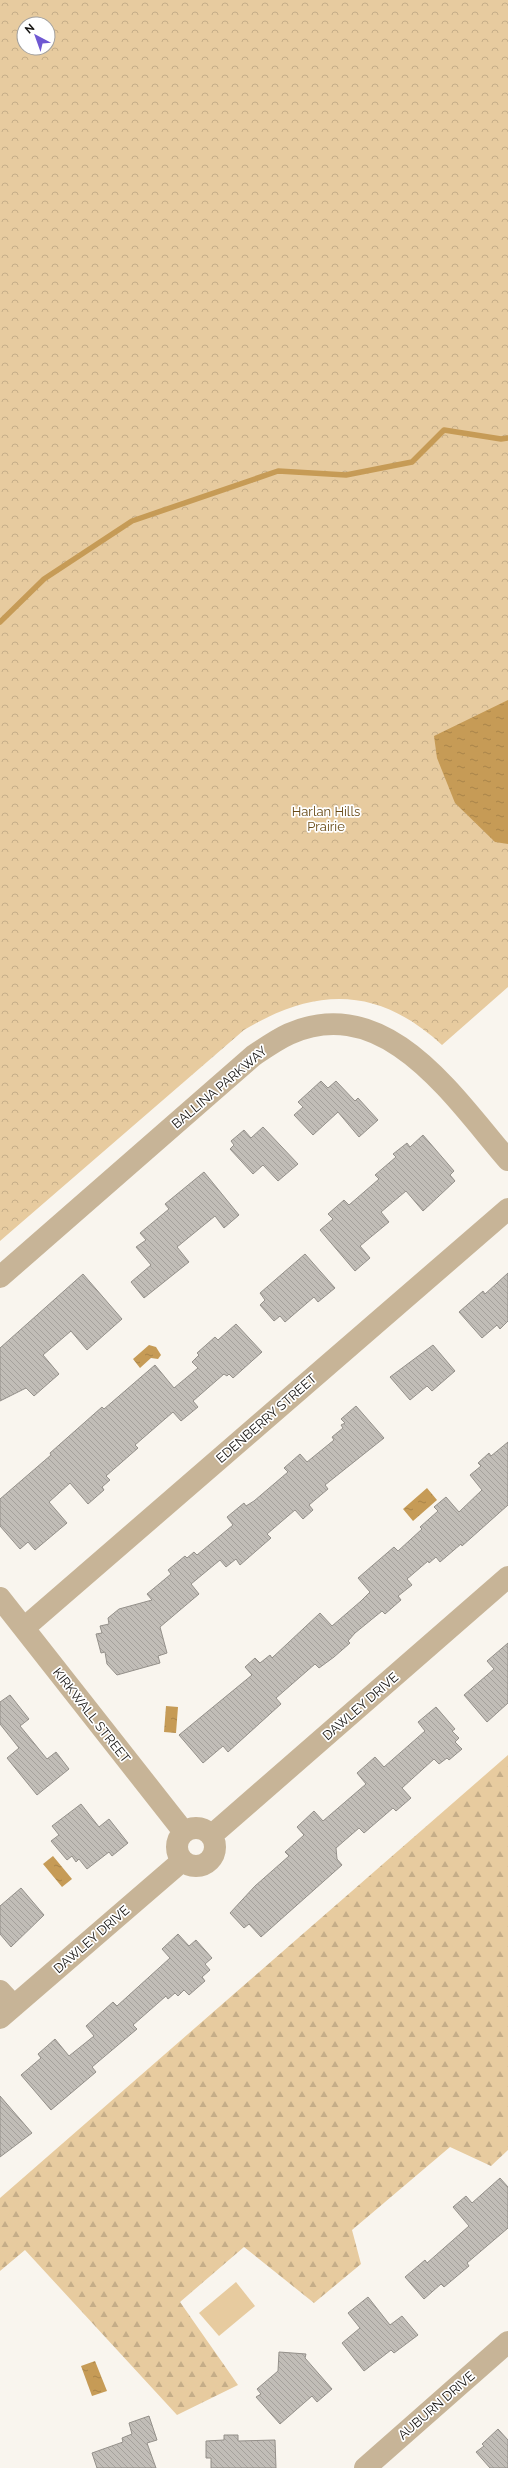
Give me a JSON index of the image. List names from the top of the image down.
{
  "streets": {
    "street": [
      "BALLINA PARKWAY",
      "EDENBERRY STREET",
      "DAWLEY DRIVE",
      "KIRKWALL STREET",
      "AUBURN DRIVE"
    ]
  },
  "crossings": [
    ["EDENBERRY STREET", "KIRKWALL STREET"],
    ["DAWLEY DRIVE", "KIRKWALL STREET"]
  ],
  "parks": ["Harlan Hills Prairie"],
  "north": "top left"
}
